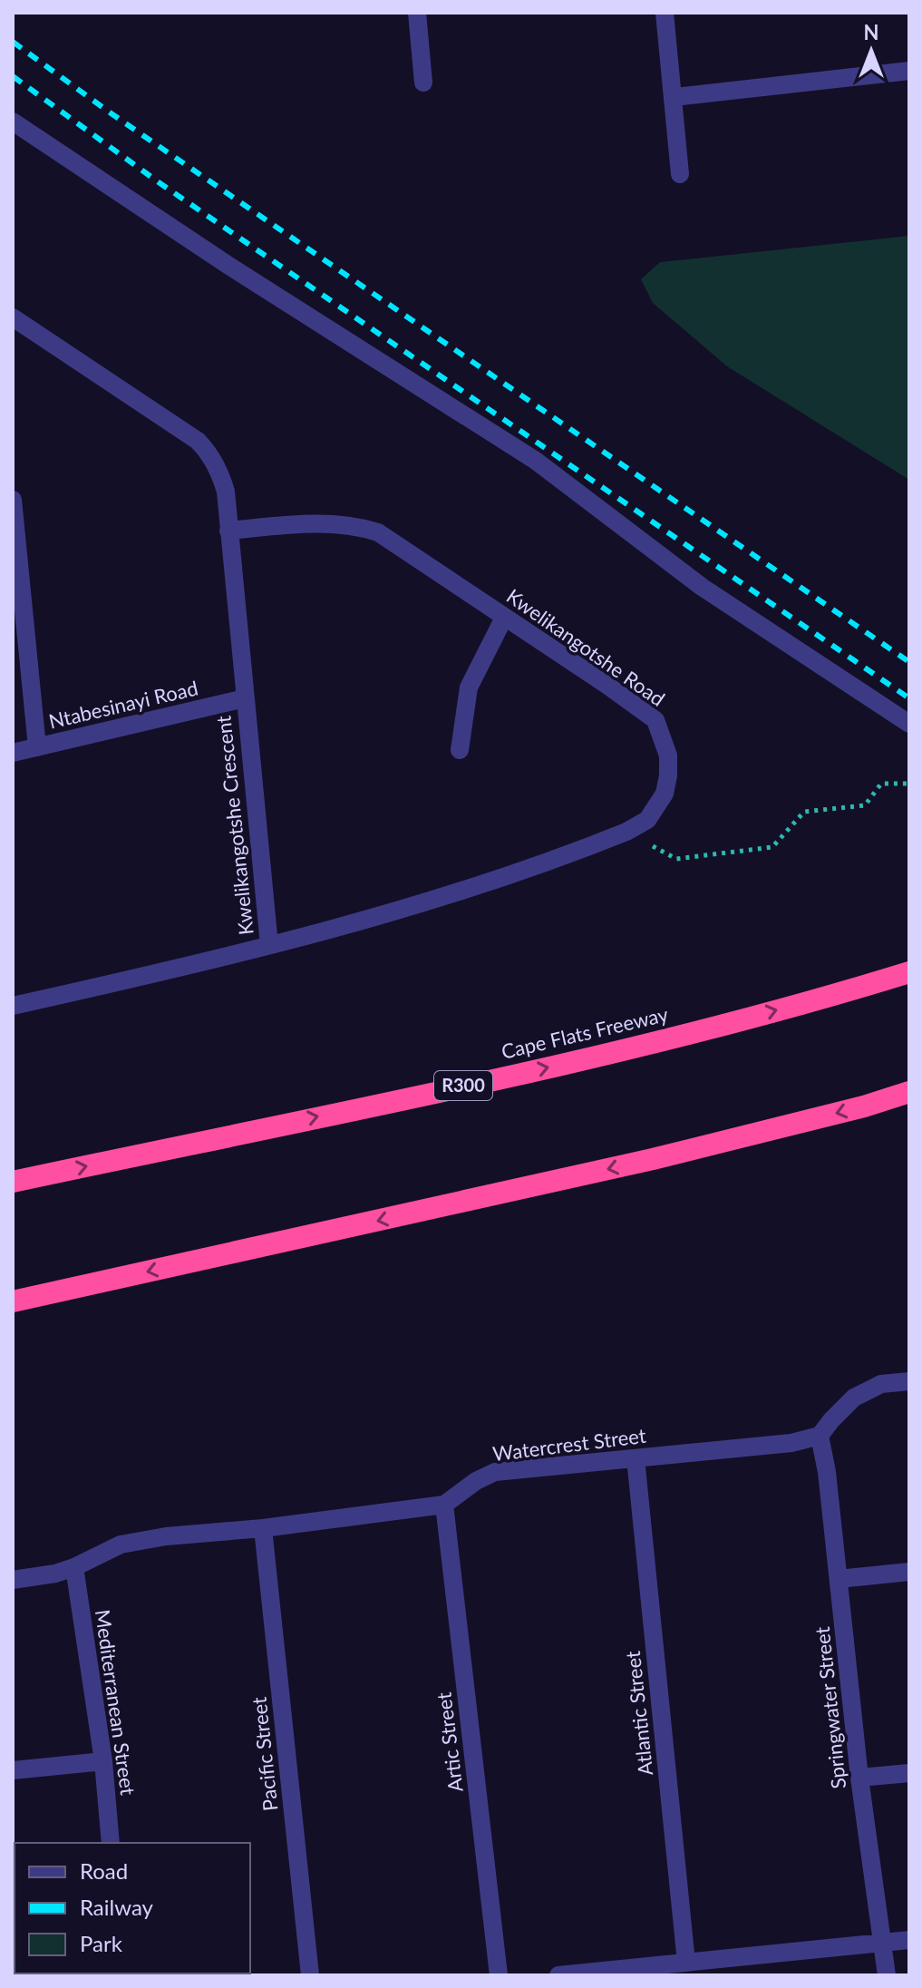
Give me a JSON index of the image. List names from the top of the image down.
{
  "streets": {
    "highway": ["Cape Flats Freeway", "R300"],
    "street": [
      "Kwelikangotshe Road",
      "Ntabesinayi Road",
      "Kwelikangotshe Crescent",
      "Watercrest Street",
      "Mediterranean Street",
      "Springwater Street",
      "Atlantic Street",
      "Artic Street",
      "Pacific Street"
    ]
  },
  "crossings": [
    ["Kwelikangotshe Road", "Kwelikangotshe Crescent"],
    ["Ntabesinayi Road", "Kwelikangotshe Crescent"],
    ["Watercrest Street", "Mediterranean Street"],
    ["Watercrest Street", "Springwater Street"],
    ["Watercrest Street", "Atlantic Street"],
    ["Watercrest Street", "Artic Street"],
    ["Watercrest Street", "Pacific Street"]
  ],
  "legend": ["Road", "Railway", "Park"],
  "north": "top"
}
